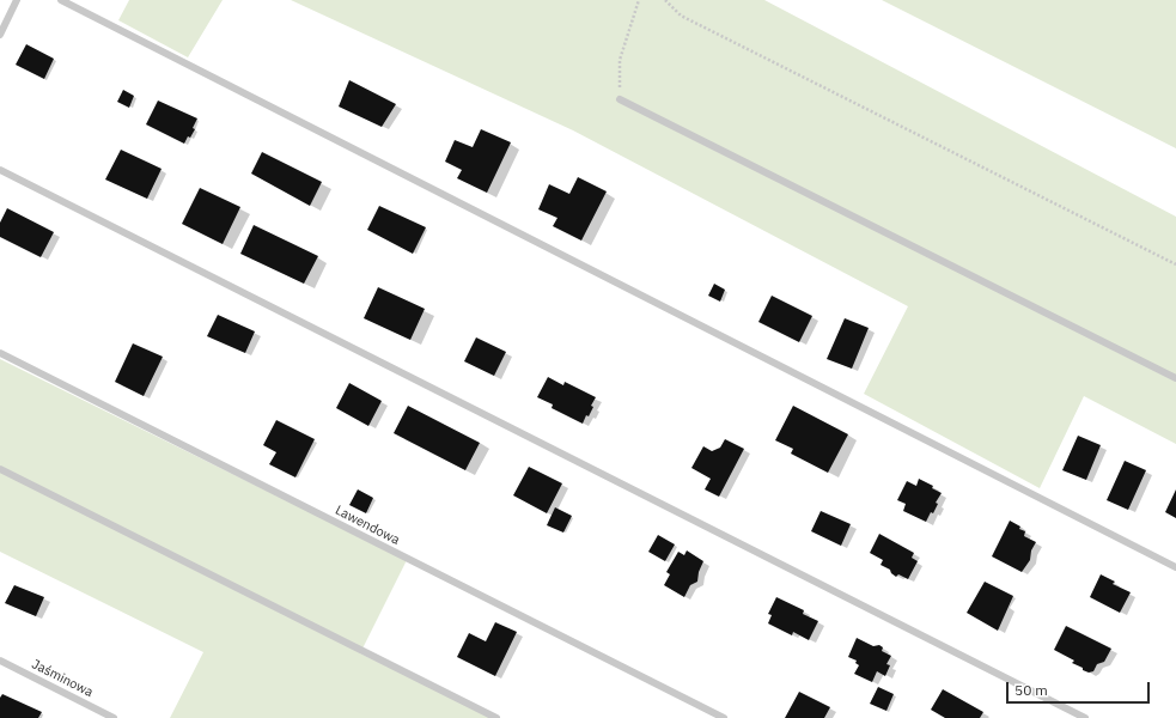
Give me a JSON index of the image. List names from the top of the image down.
{
  "streets": {
    "lane": ["Lawendowa", "Jaśminowa"]
  },
  "scale_bar": "50 m"
}
